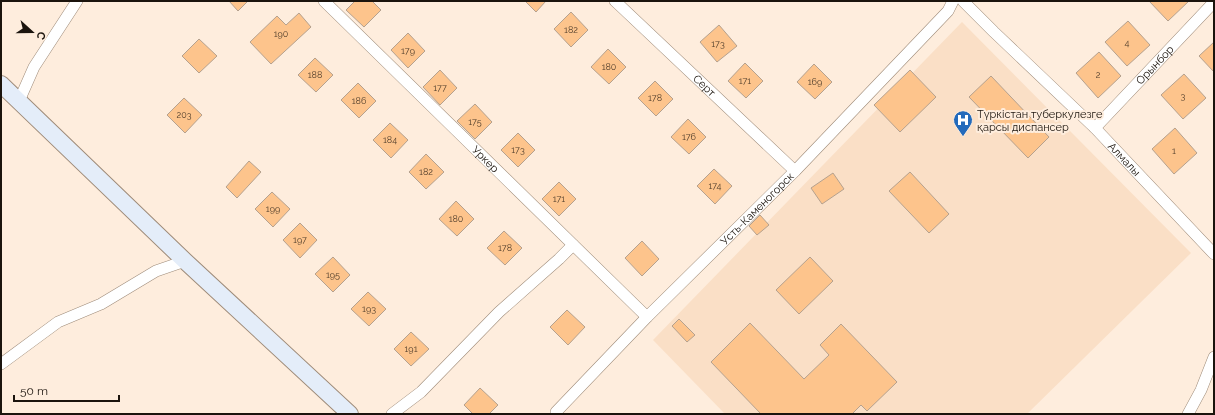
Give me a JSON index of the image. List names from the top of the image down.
{
  "streets": {
    "street": [
      "Орынбор",
      "Серт",
      "Уркер",
      "Алмалы",
      "Усть-Каменогорск"
    ]
  },
  "crossings": [
    ["Орынбор", "Алмалы"],
    ["Серт", "Усть-Каменогорск"],
    ["Уркер", "Усть-Каменогорск"]
  ],
  "places": {
    "hospital": ["Түркістан туберкулезге қарсы диспансер"]
  },
  "house_numbers": [
    "182",
    "190",
    "4",
    "173",
    "179",
    "180",
    "188",
    "2",
    "171",
    "169",
    "177",
    "3",
    "178",
    "186",
    "203",
    "175",
    "176",
    "184",
    "173",
    "1",
    "182",
    "174",
    "171",
    "199",
    "180",
    "197",
    "178",
    "195",
    "193",
    "191"
  ],
  "scale_bar": "50 m",
  "north": "right"
}
